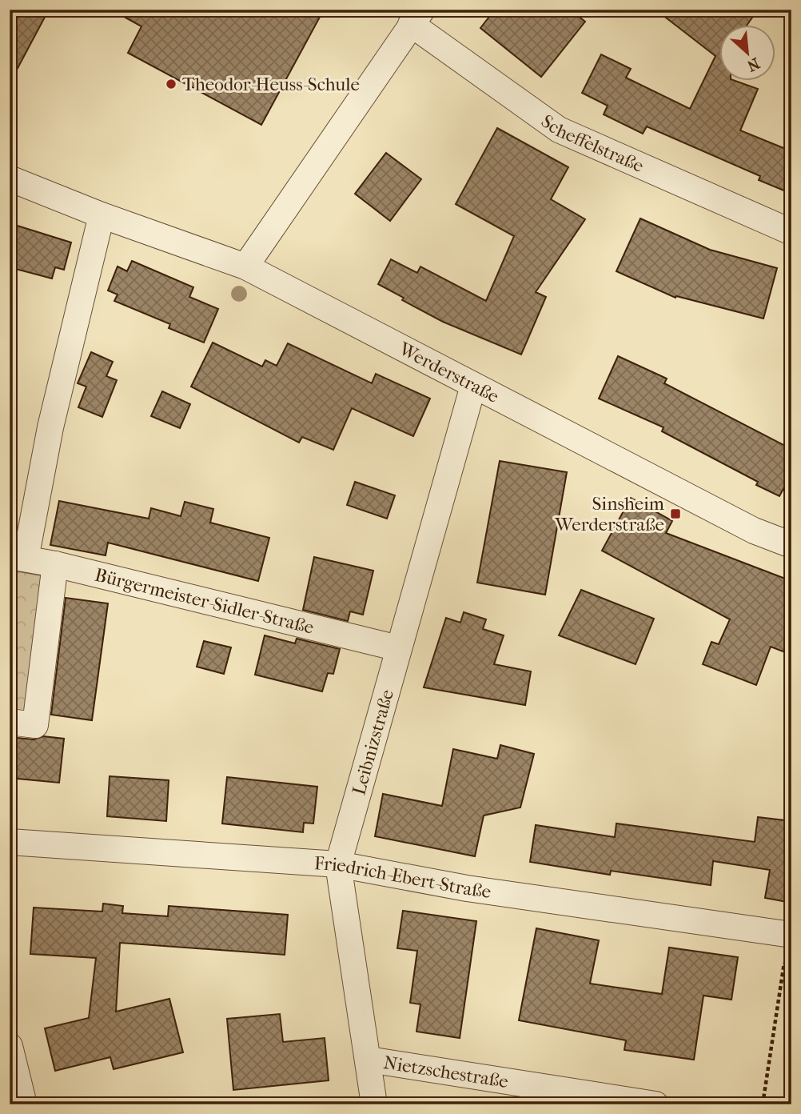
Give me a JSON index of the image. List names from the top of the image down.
{
  "streets": {
    "street": [
      "Scheffelstraße",
      "Werderstraße",
      "Bürgermeister-Sidler-Straße",
      "Leibnizstraße",
      "Friedrich-Ebert-Straße",
      "Nietzschestraße"
    ]
  },
  "crossings": [
    ["Werderstraße", "Leibnizstraße"],
    ["Bürgermeister-Sidler-Straße", "Leibnizstraße"],
    ["Leibnizstraße", "Friedrich-Ebert-Straße"],
    ["Leibnizstraße", "Nietzschestraße"]
  ],
  "places": {
    "other": ["Theodor-Heuss-Schule"],
    "transit": ["Sinsheim Werderstraße"]
  },
  "north": "bottom right"
}
